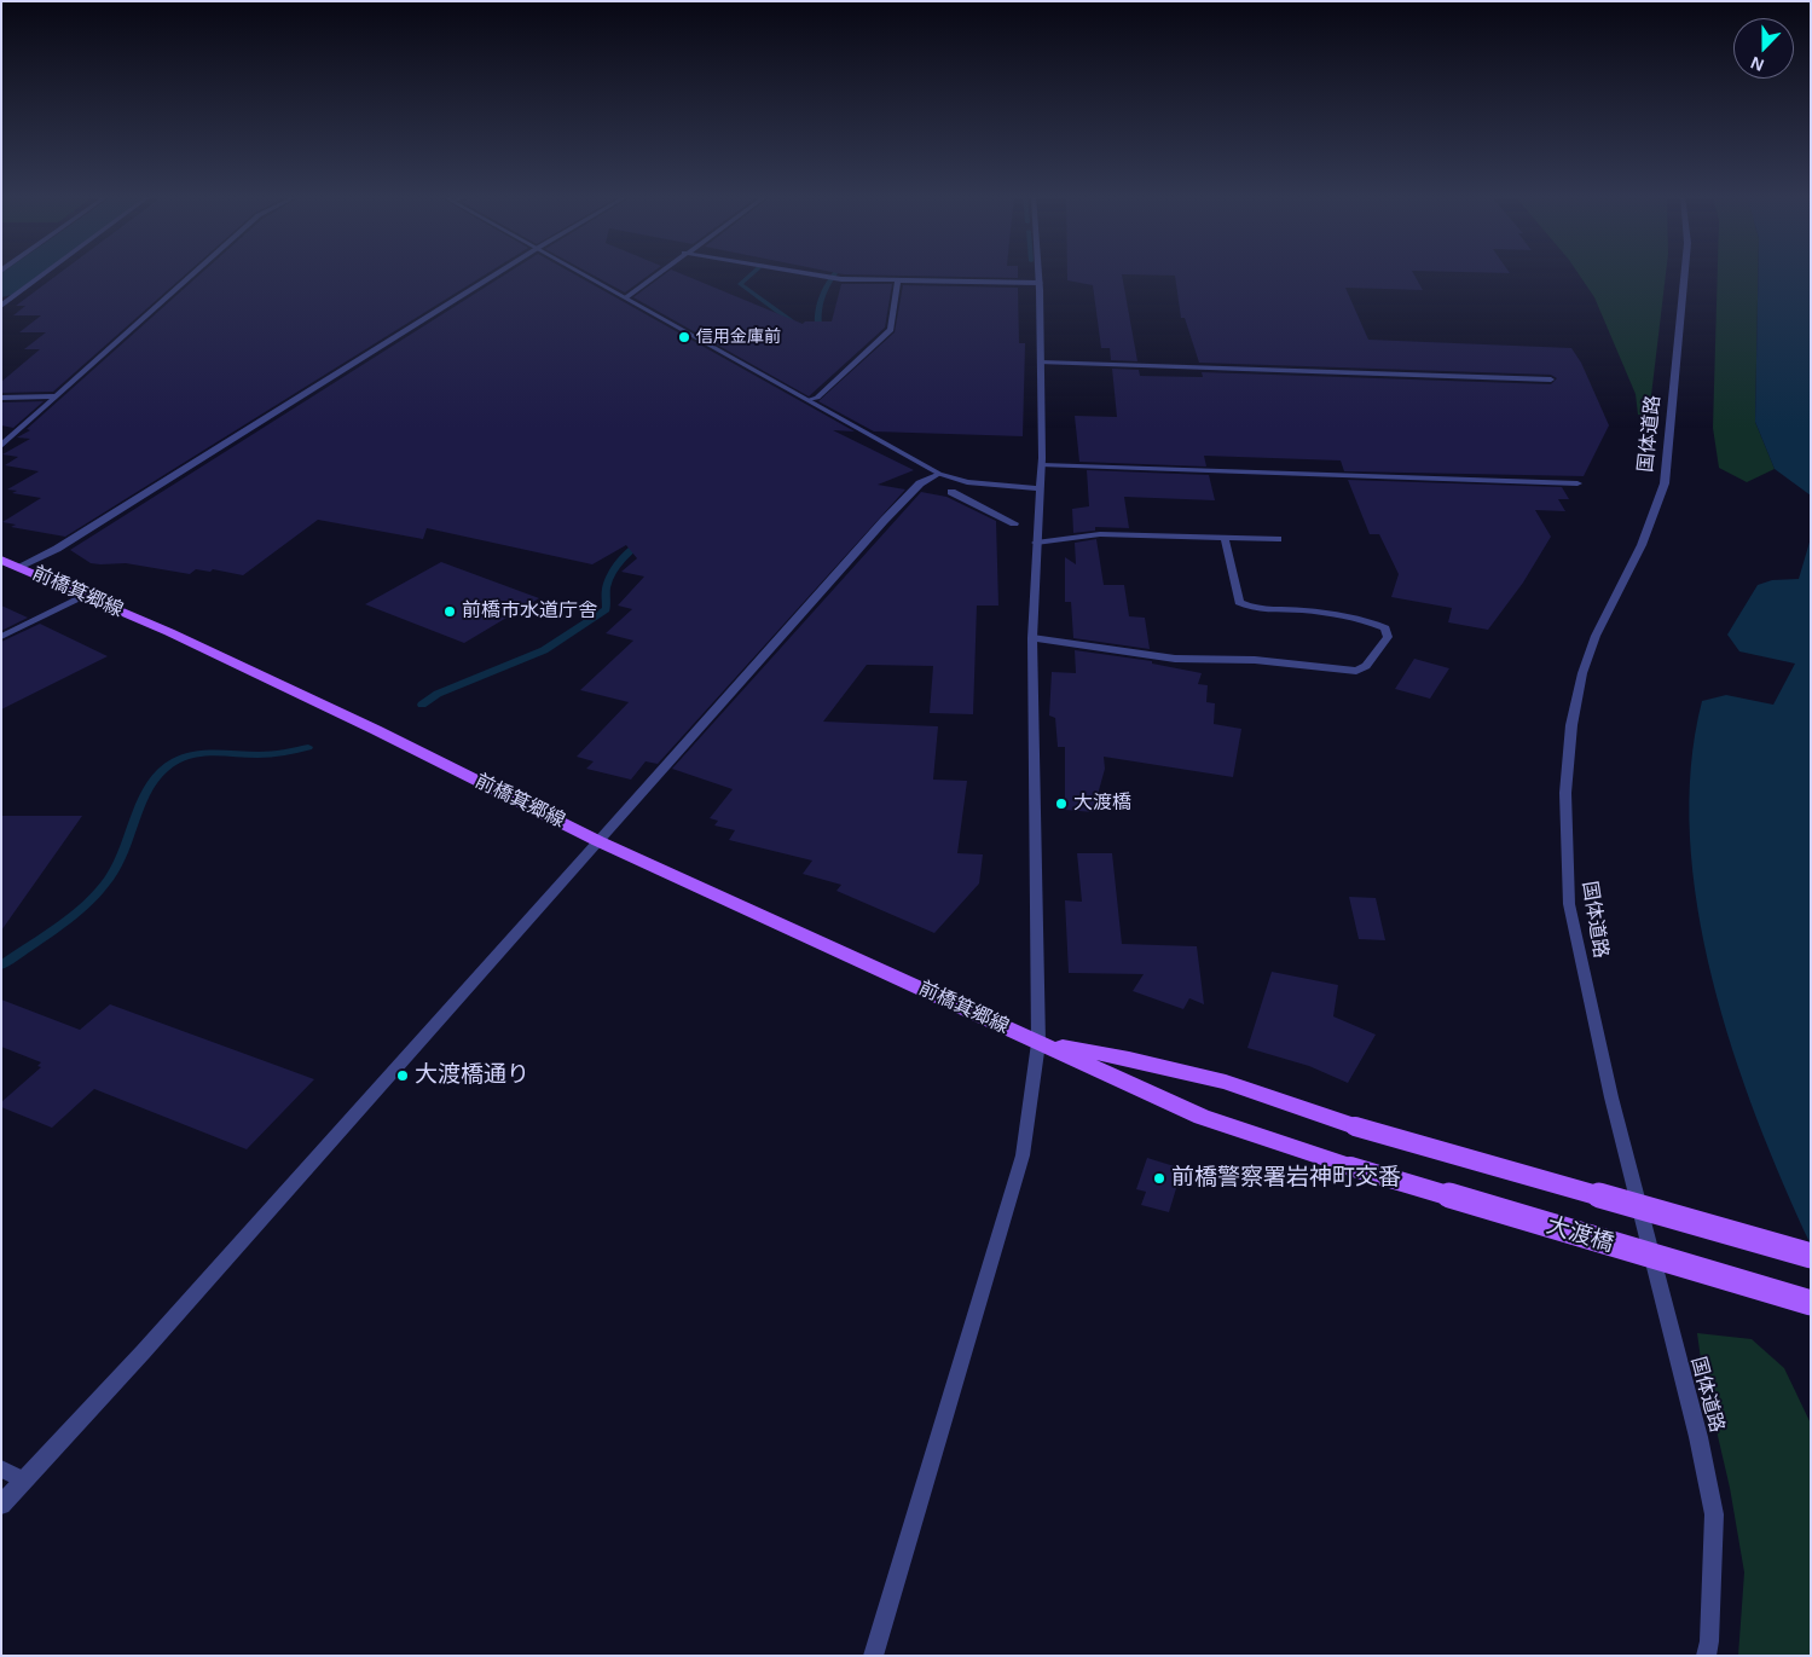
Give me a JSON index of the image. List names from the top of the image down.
{
  "streets": {
    "main road": ["前橋箕郷線", "大渡橋"],
    "street": ["国体道路"]
  },
  "crossings": [
    ["前橋箕郷線", "大渡橋"]
  ],
  "places": [
    "信用金庫前",
    "前橋市水道庁舎",
    "大渡橋",
    "大渡橋通り",
    "前橋警察署岩神町交番"
  ],
  "north": "bottom"
}
